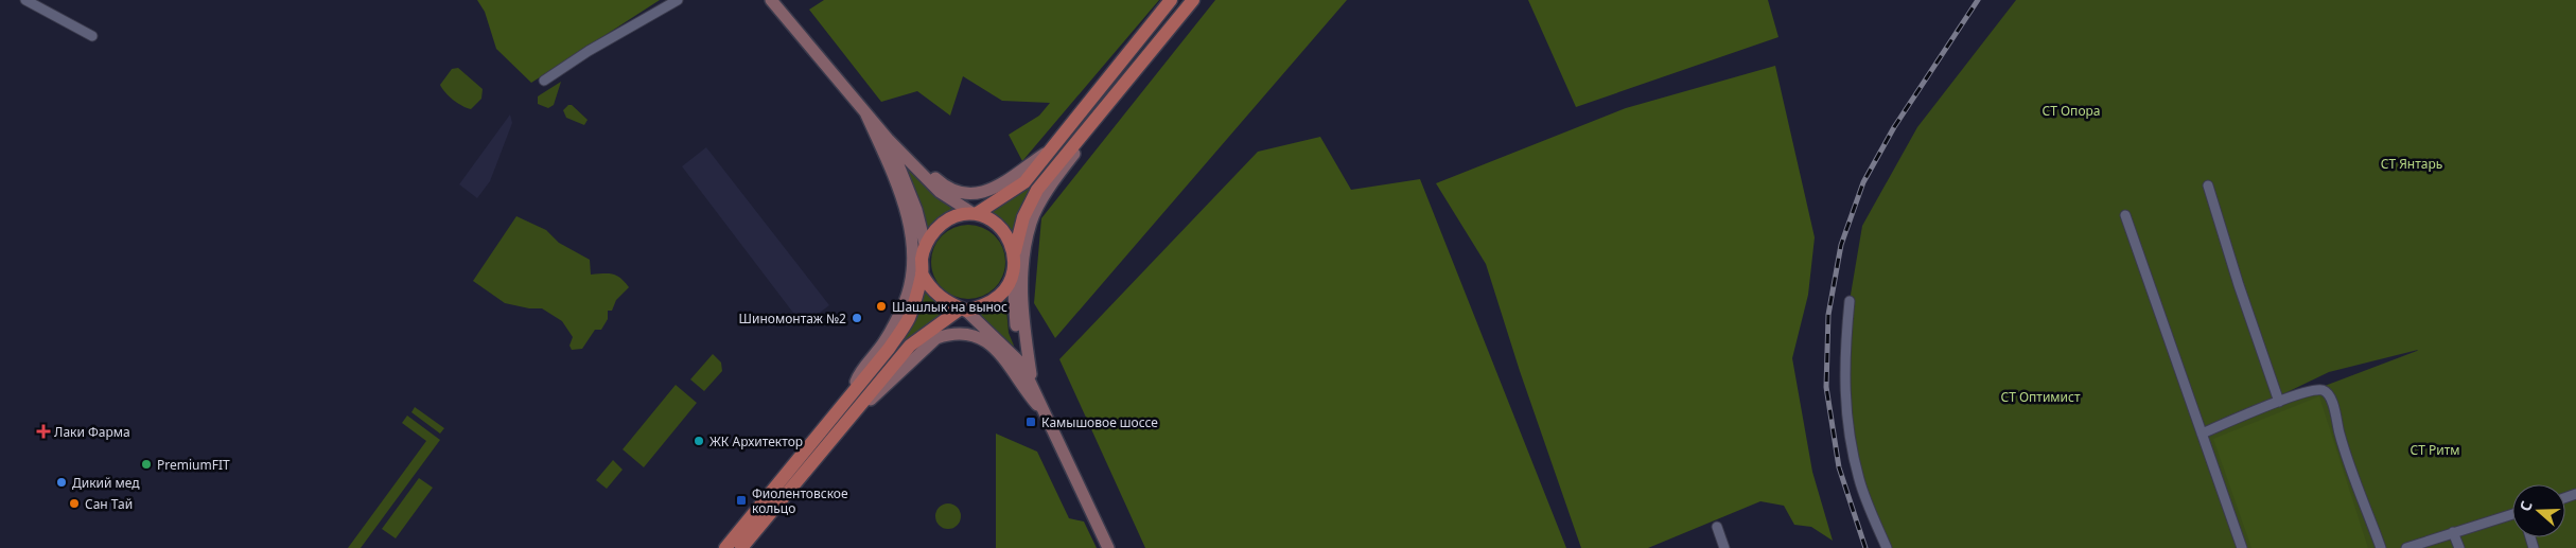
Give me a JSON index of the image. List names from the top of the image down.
{
  "parks": [
    "СТ Опора",
    "СТ Янтарь",
    "СТ Оптимист",
    "СТ Ритм"
  ],
  "places": {
    "other": [
      "Шашлык на вынос",
      "Шиномонтаж №2",
      "ЖК Архитектор",
      "PremiumFIT",
      "Дикий мед",
      "Сан Тай"
    ],
    "transit": ["Камышовое шоссе", "Фиолентовское кольцо"],
    "health": ["Лаки Фарма"]
  },
  "north": "left"
}
